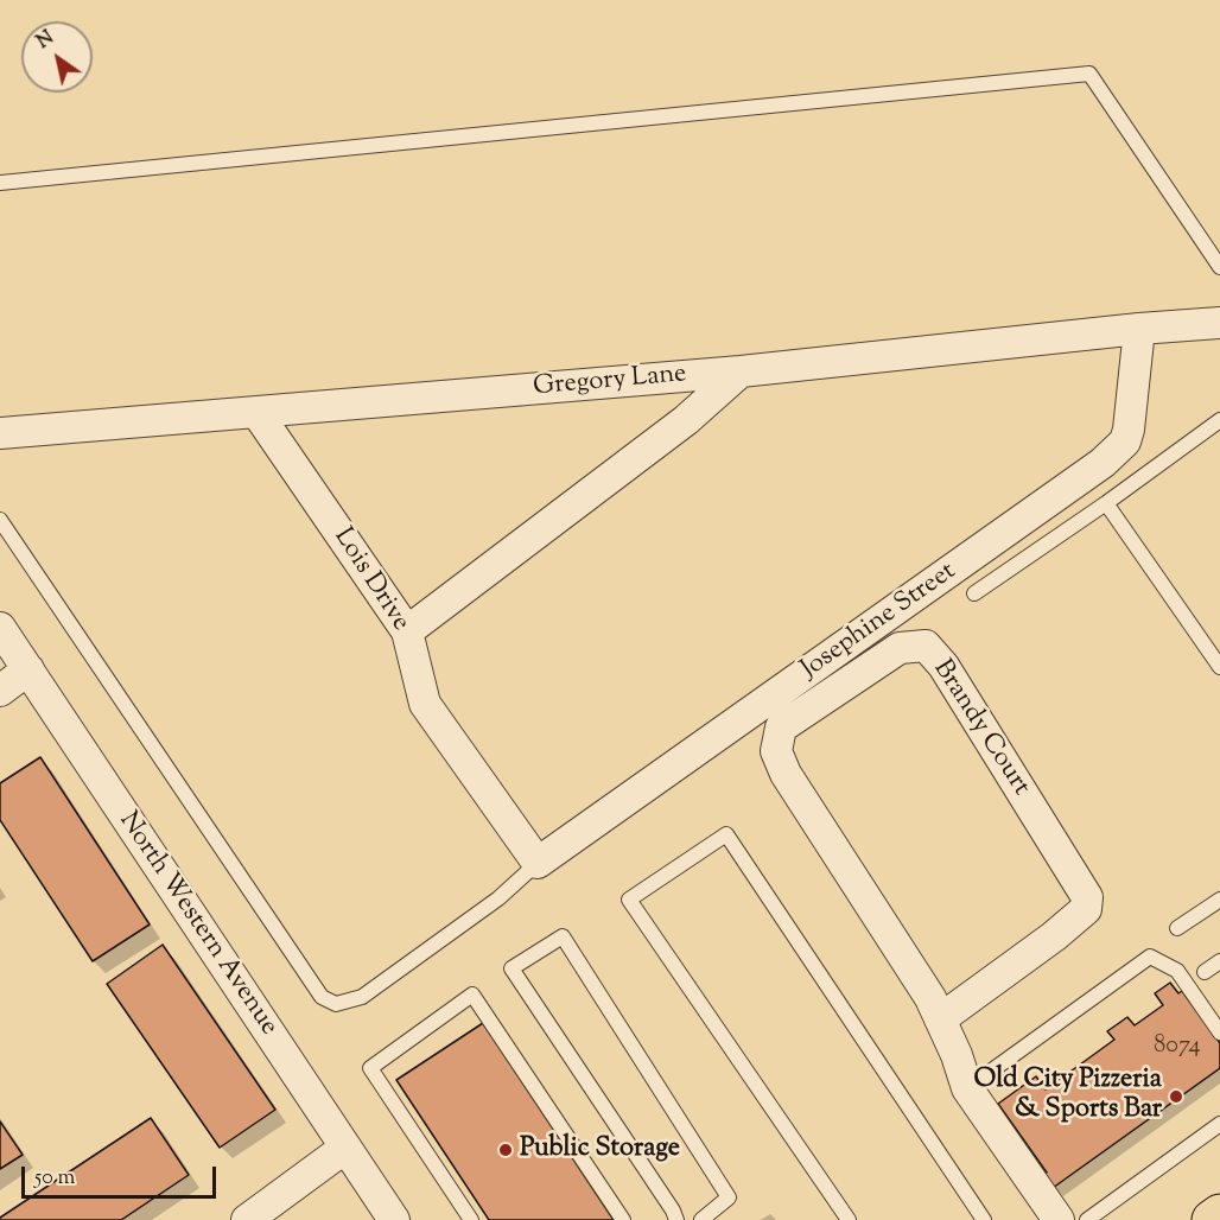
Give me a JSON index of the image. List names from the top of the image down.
{
  "streets": {
    "street": [
      "Gregory Lane",
      "Lois Drive",
      "Josephine Street",
      "Brandy Court",
      "North Western Avenue"
    ]
  },
  "crossings": [
    ["Gregory Lane", "Lois Drive"],
    ["Gregory Lane", "Josephine Street"],
    ["Lois Drive", "Josephine Street"]
  ],
  "places": ["Old City Pizzeria & Sports Bar", "Public Storage"],
  "house_numbers": ["8074"],
  "scale_bar": "50 m",
  "north": "top left"
}
